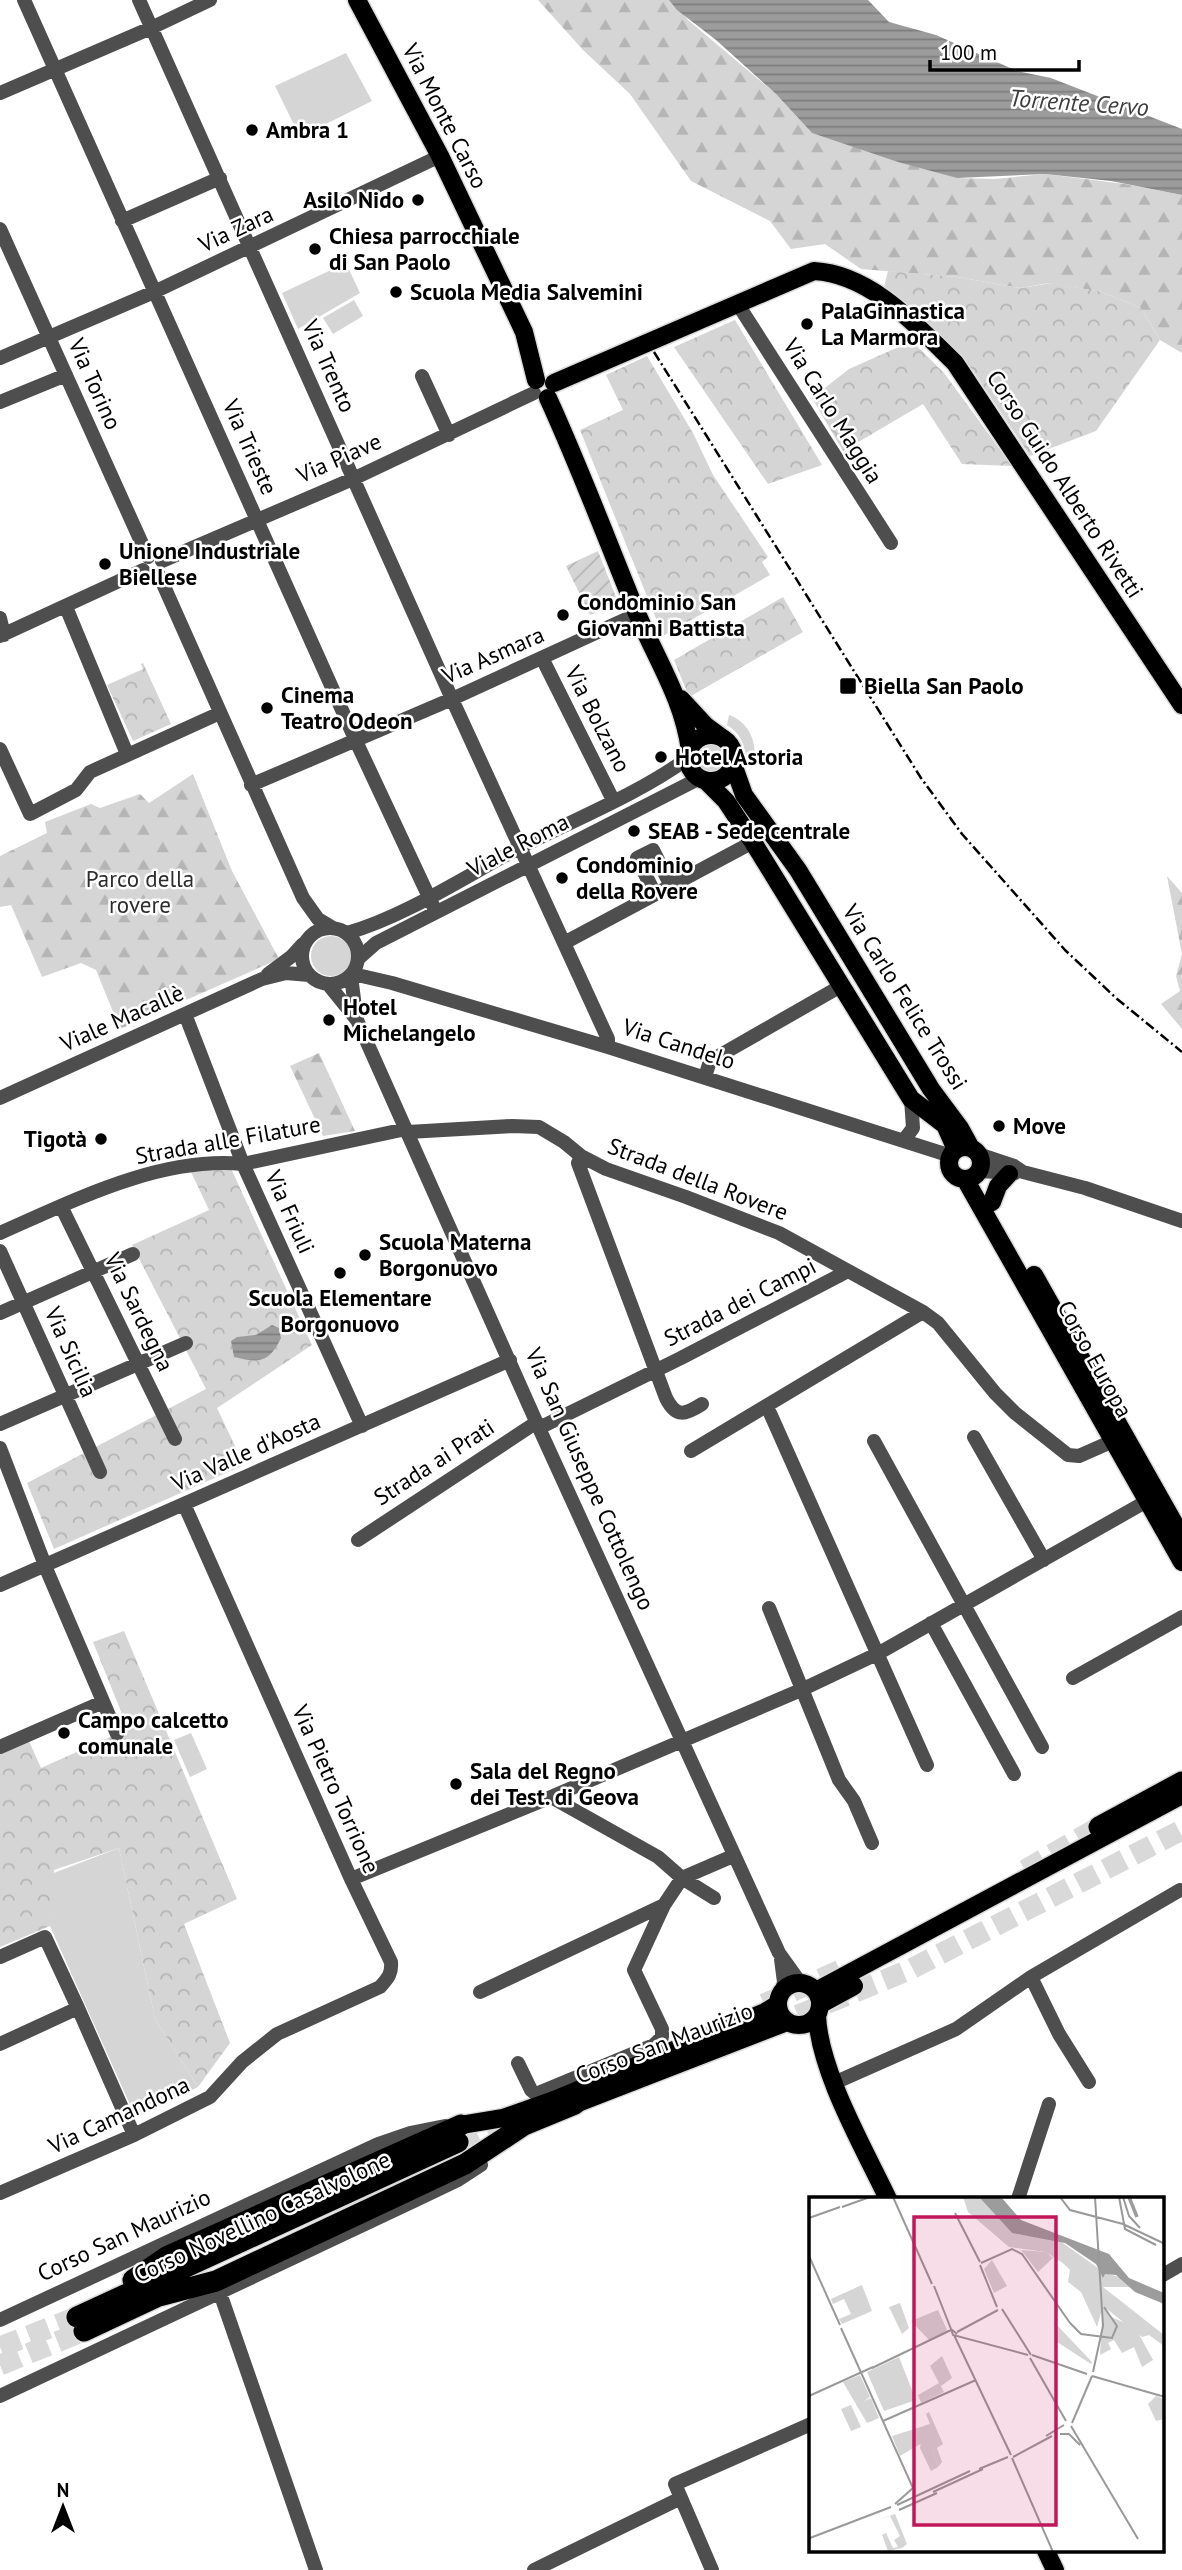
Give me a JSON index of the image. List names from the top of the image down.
{
  "streets": {
    "highway": ["Corso Novellino Casalvolone"],
    "main road": [
      "Via Monte Carso",
      "Via Piave",
      "Corso Guido Alberto Rivetti",
      "Via Carlo Felice Trossi",
      "Corso Europa",
      "Corso San Maurizio"
    ],
    "street": [
      "Via Zara",
      "Via Trento",
      "Via Torino",
      "Via Carlo Maggia",
      "Via Trieste",
      "Via Asmara",
      "Via Bolzano",
      "Viale Roma",
      "Viale Macallè",
      "Via Candelo",
      "Strada alle Filature",
      "Strada della Rovere",
      "Via Friuli",
      "Strada dei Campi",
      "Via Sardegna",
      "Via Sicilia",
      "Via Valle d'Aosta",
      "Strada ai Prati",
      "Via San Giuseppe Cottolengo",
      "Via Pietro Torrione",
      "Via Camandona"
    ]
  },
  "crossings": [
    ["Via Monte Carso", "Via Zara"],
    ["Via Monte Carso", "Via Piave"],
    ["Via Monte Carso", "Via Asmara"],
    ["Via Monte Carso", "Viale Roma"],
    ["Via Monte Carso", "Via Carlo Felice Trossi"],
    ["Via Zara", "Via Trento"],
    ["Via Zara", "Via Torino"],
    ["Via Zara", "Via Trieste"],
    ["Via Trento", "Via Piave"],
    ["Via Trento", "Via Asmara"],
    ["Via Trento", "Viale Roma"],
    ["Via Trento", "Via Candelo"],
    ["Via Torino", "Via Piave"],
    ["Via Torino", "Via Asmara"],
    ["Via Torino", "Viale Roma"],
    ["Via Torino", "Viale Macallè"],
    ["Via Torino", "Via Candelo"],
    ["Via Torino", "Via San Giuseppe Cottolengo"],
    ["Via Carlo Maggia", "Via Piave"],
    ["Via Carlo Maggia", "Corso Guido Alberto Rivetti"],
    ["Via Trieste", "Via Piave"],
    ["Via Trieste", "Via Asmara"],
    ["Via Trieste", "Viale Roma"],
    ["Via Piave", "Corso Guido Alberto Rivetti"],
    ["Via Asmara", "Via Bolzano"],
    ["Via Bolzano", "Viale Roma"],
    ["Viale Roma", "Via Carlo Felice Trossi"],
    ["Viale Roma", "Viale Macallè"],
    ["Viale Roma", "Via Candelo"],
    ["Viale Roma", "Via San Giuseppe Cottolengo"],
    ["Via Carlo Felice Trossi", "Via Candelo"],
    ["Via Carlo Felice Trossi", "Corso Europa"],
    ["Viale Macallè", "Via Candelo"],
    ["Viale Macallè", "Via Friuli"],
    ["Viale Macallè", "Via San Giuseppe Cottolengo"],
    ["Via Candelo", "Corso Europa"],
    ["Via Candelo", "Via San Giuseppe Cottolengo"],
    ["Strada alle Filature", "Strada della Rovere"],
    ["Strada alle Filature", "Via Friuli"],
    ["Strada alle Filature", "Via Sardegna"],
    ["Strada alle Filature", "Via San Giuseppe Cottolengo"],
    ["Strada della Rovere", "Strada dei Campi"],
    ["Strada della Rovere", "Corso Europa"],
    ["Strada della Rovere", "Via San Giuseppe Cottolengo"],
    ["Via Friuli", "Via Valle d'Aosta"],
    ["Strada dei Campi", "Strada ai Prati"],
    ["Strada dei Campi", "Via San Giuseppe Cottolengo"],
    ["Via Valle d'Aosta", "Via San Giuseppe Cottolengo"],
    ["Via Valle d'Aosta", "Via Pietro Torrione"],
    ["Strada ai Prati", "Via San Giuseppe Cottolengo"],
    ["Via San Giuseppe Cottolengo", "Corso San Maurizio"],
    ["Via Pietro Torrione", "Via Camandona"],
    ["Corso San Maurizio", "Corso Novellino Casalvolone"]
  ],
  "water": ["Torrente Cervo"],
  "parks": ["Parco della rovere"],
  "places": {
    "other": [
      "Ambra 1",
      "Asilo Nido",
      "Chiesa parrocchiale di San Paolo",
      "Scuola Media Salvemini",
      "PalaGinnastica La Marmora",
      "Unione Industriale Biellese",
      "Condominio San Giovanni Battista",
      "Cinema Teatro Odeon",
      "Hotel Astoria",
      "SEAB - Sede centrale",
      "Condominio della Rovere",
      "Hotel Michelangelo",
      "Move",
      "Tigotà",
      "Scuola Materna Borgonuovo",
      "Scuola Elementare Borgonuovo",
      "Campo calcetto comunale",
      "Sala del Regno dei Test. di Geova"
    ],
    "transit": ["Biella San Paolo"]
  },
  "scale_bar": "100 m",
  "north": "top"
}
